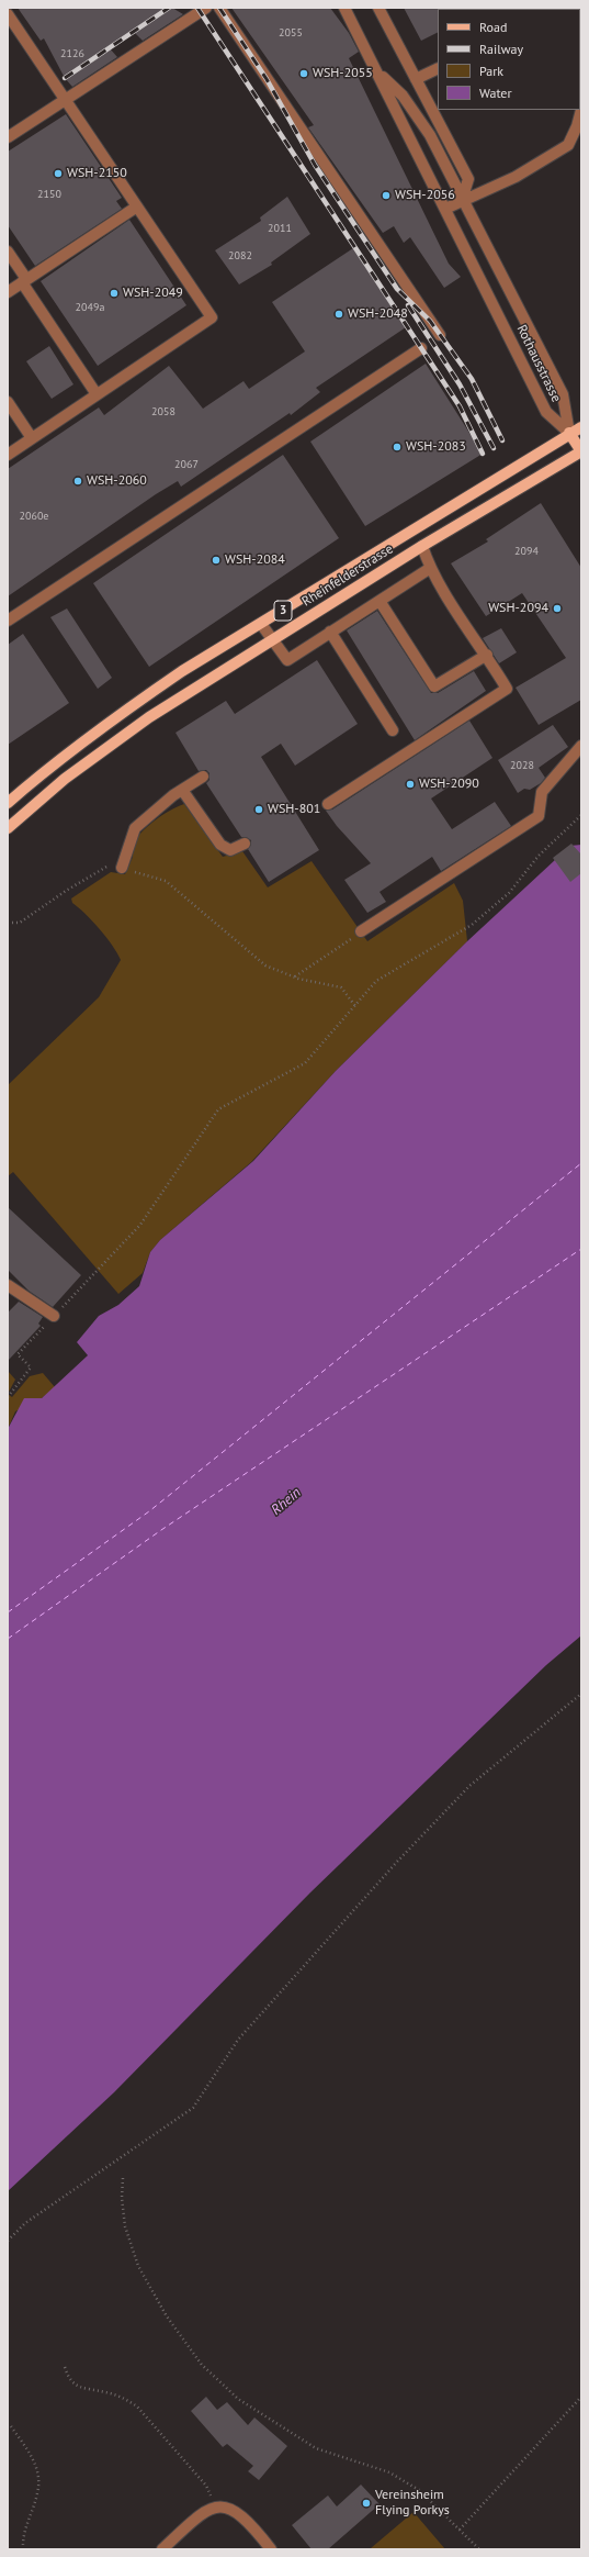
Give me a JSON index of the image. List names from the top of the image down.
{
  "streets": {
    "main road": ["Rheinfelderstrasse", "3"],
    "street": ["Rothausstrasse"]
  },
  "crossings": [
    ["Rothausstrasse", "Rheinfelderstrasse"]
  ],
  "water": ["Rhein"],
  "places": [
    "WSH-2055",
    "WSH-2150",
    "WSH-2056",
    "WSH-2049",
    "WSH-2048",
    "WSH-2083",
    "WSH-2060",
    "WSH-2084",
    "WSH-2094",
    "WSH-2090",
    "WSH-801",
    "Vereinsheim Flying Porkys"
  ],
  "house_numbers": [
    "2055",
    "2126",
    "2150",
    "2011",
    "2082",
    "2049a",
    "2058",
    "2067",
    "2060e",
    "2094",
    "2028"
  ],
  "legend": [
    "Road",
    "Railway",
    "Park",
    "Water"
  ]
}
